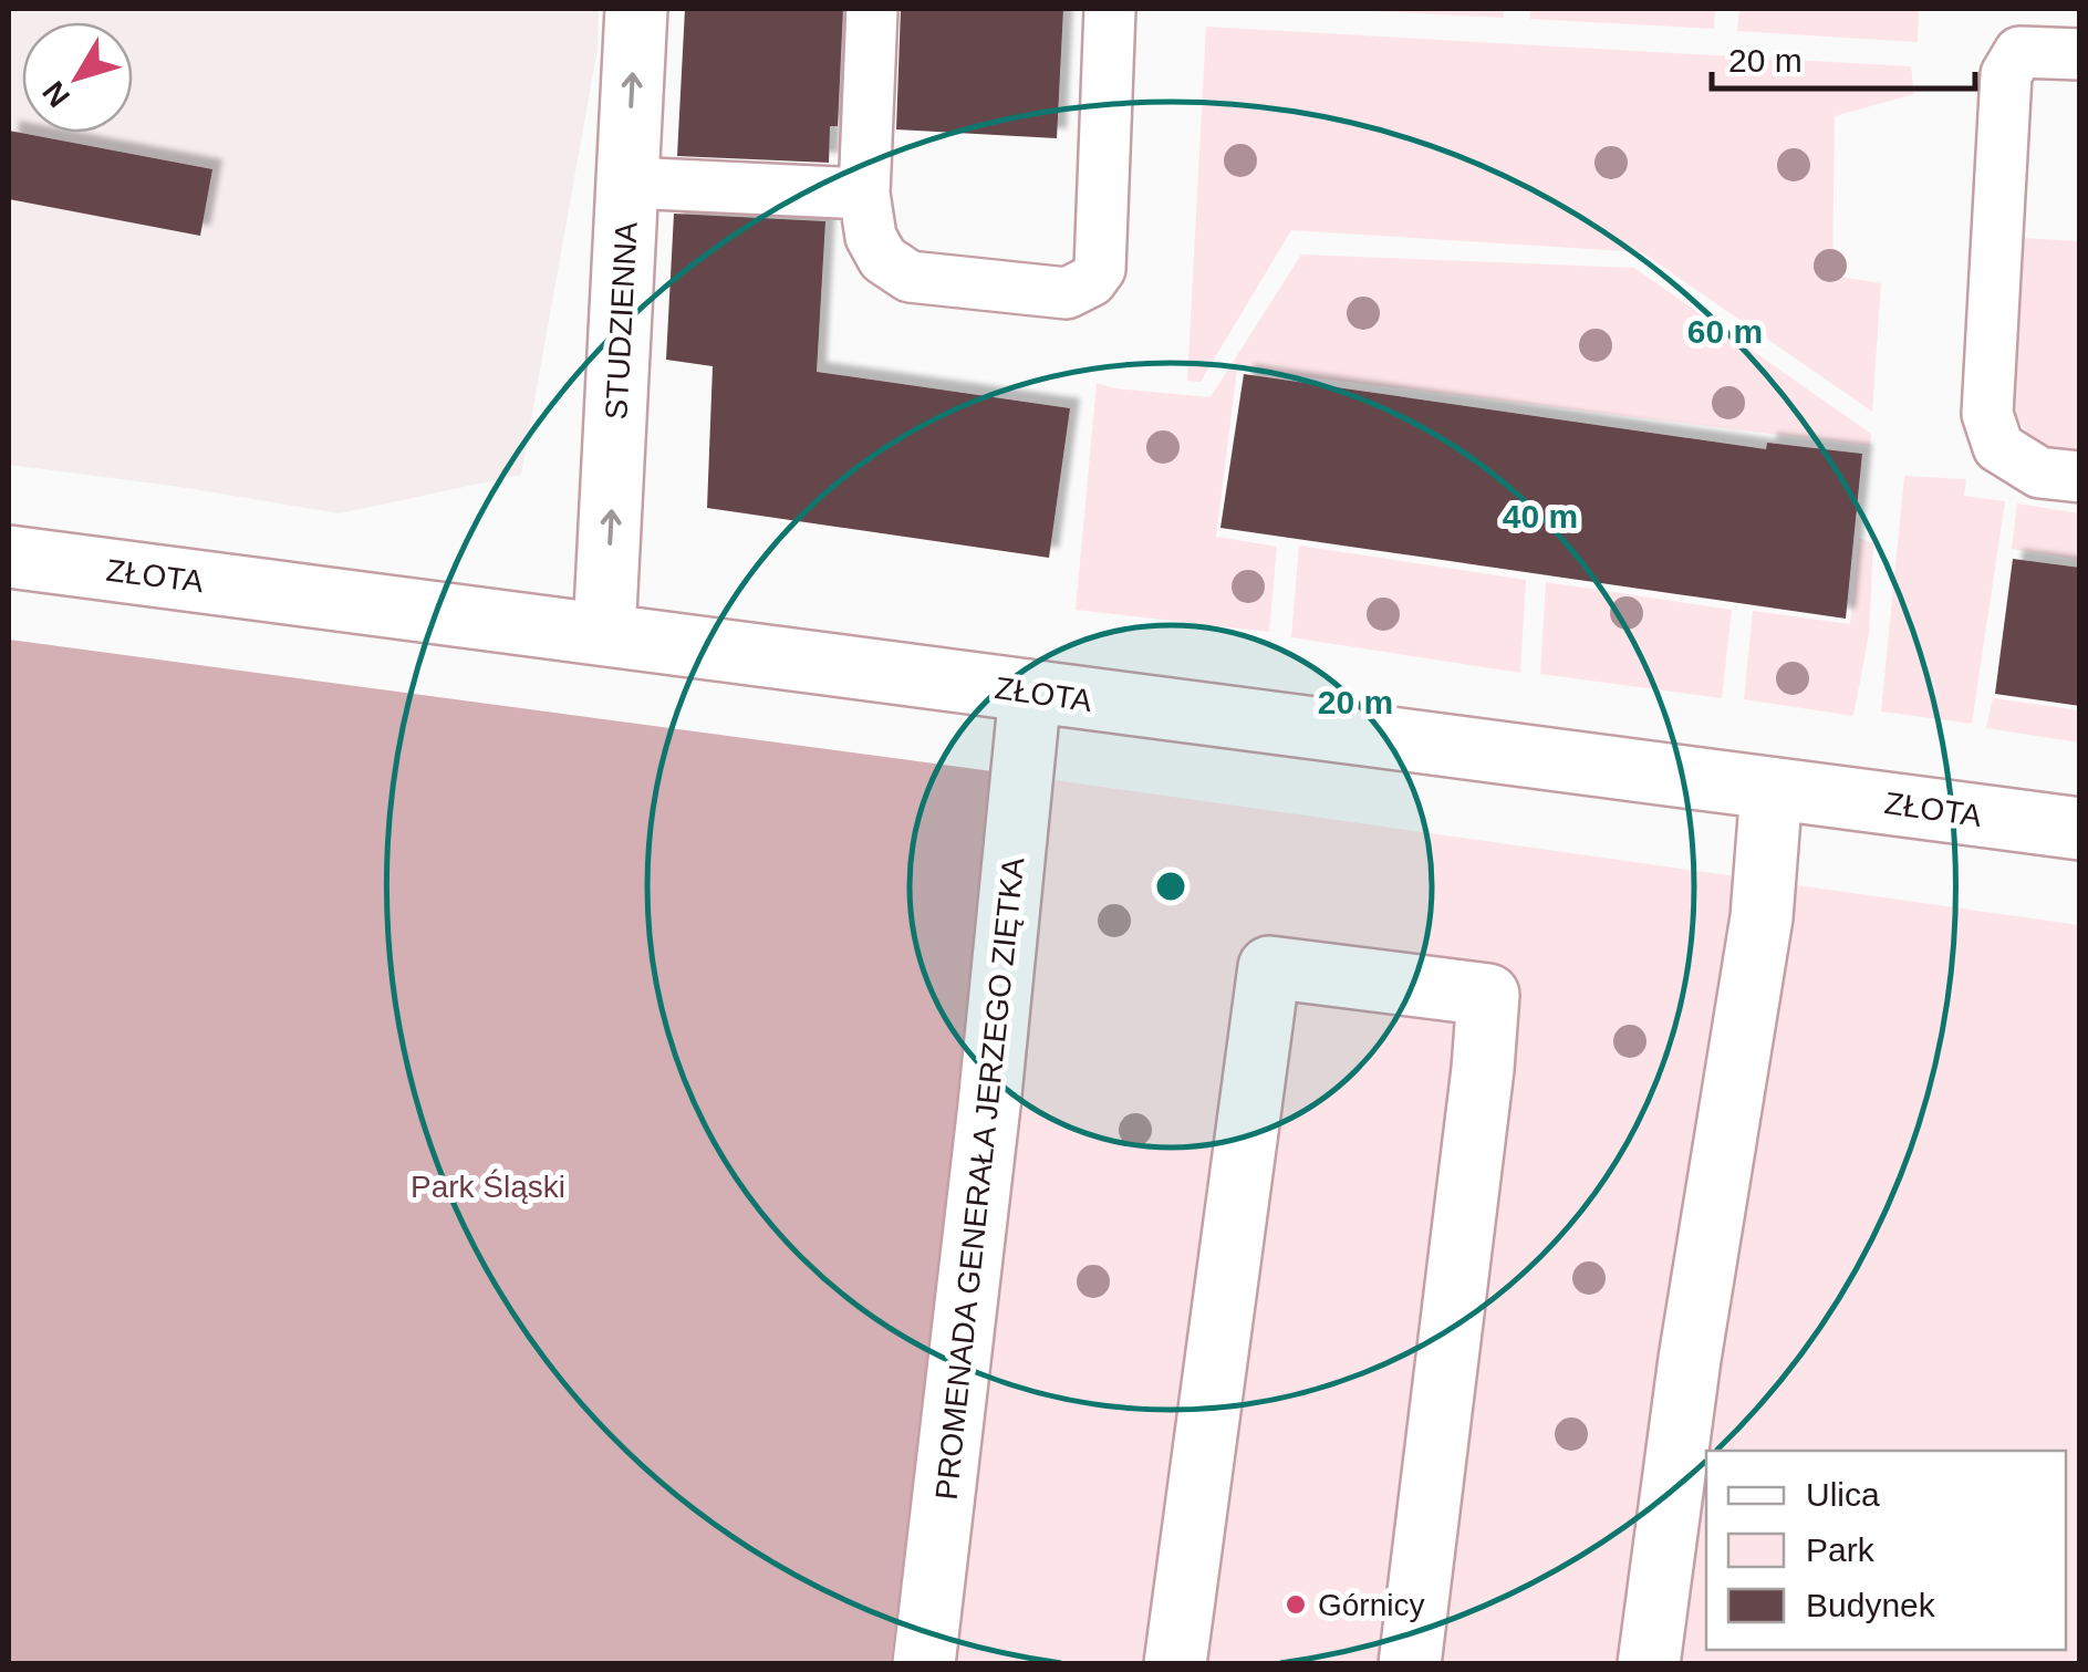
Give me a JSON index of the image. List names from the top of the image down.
{
  "streets": {
    "street": ["STUDZIENNA", "ZŁOTA", "PROMENADA GENERAŁA JERZEGO ZIĘTKA"]
  },
  "crossings": [
    ["STUDZIENNA", "ZŁOTA"],
    ["ZŁOTA", "PROMENADA GENERAŁA JERZEGO ZIĘTKA"]
  ],
  "one_way": ["STUDZIENNA"],
  "parks": ["Park Śląski"],
  "places": ["Górnicy"],
  "legend": ["Ulica", "Park", "Budynek"],
  "scale_bar": "20 m",
  "north": "bottom left",
  "rings": ["60 m", "40 m", "20 m"]
}
